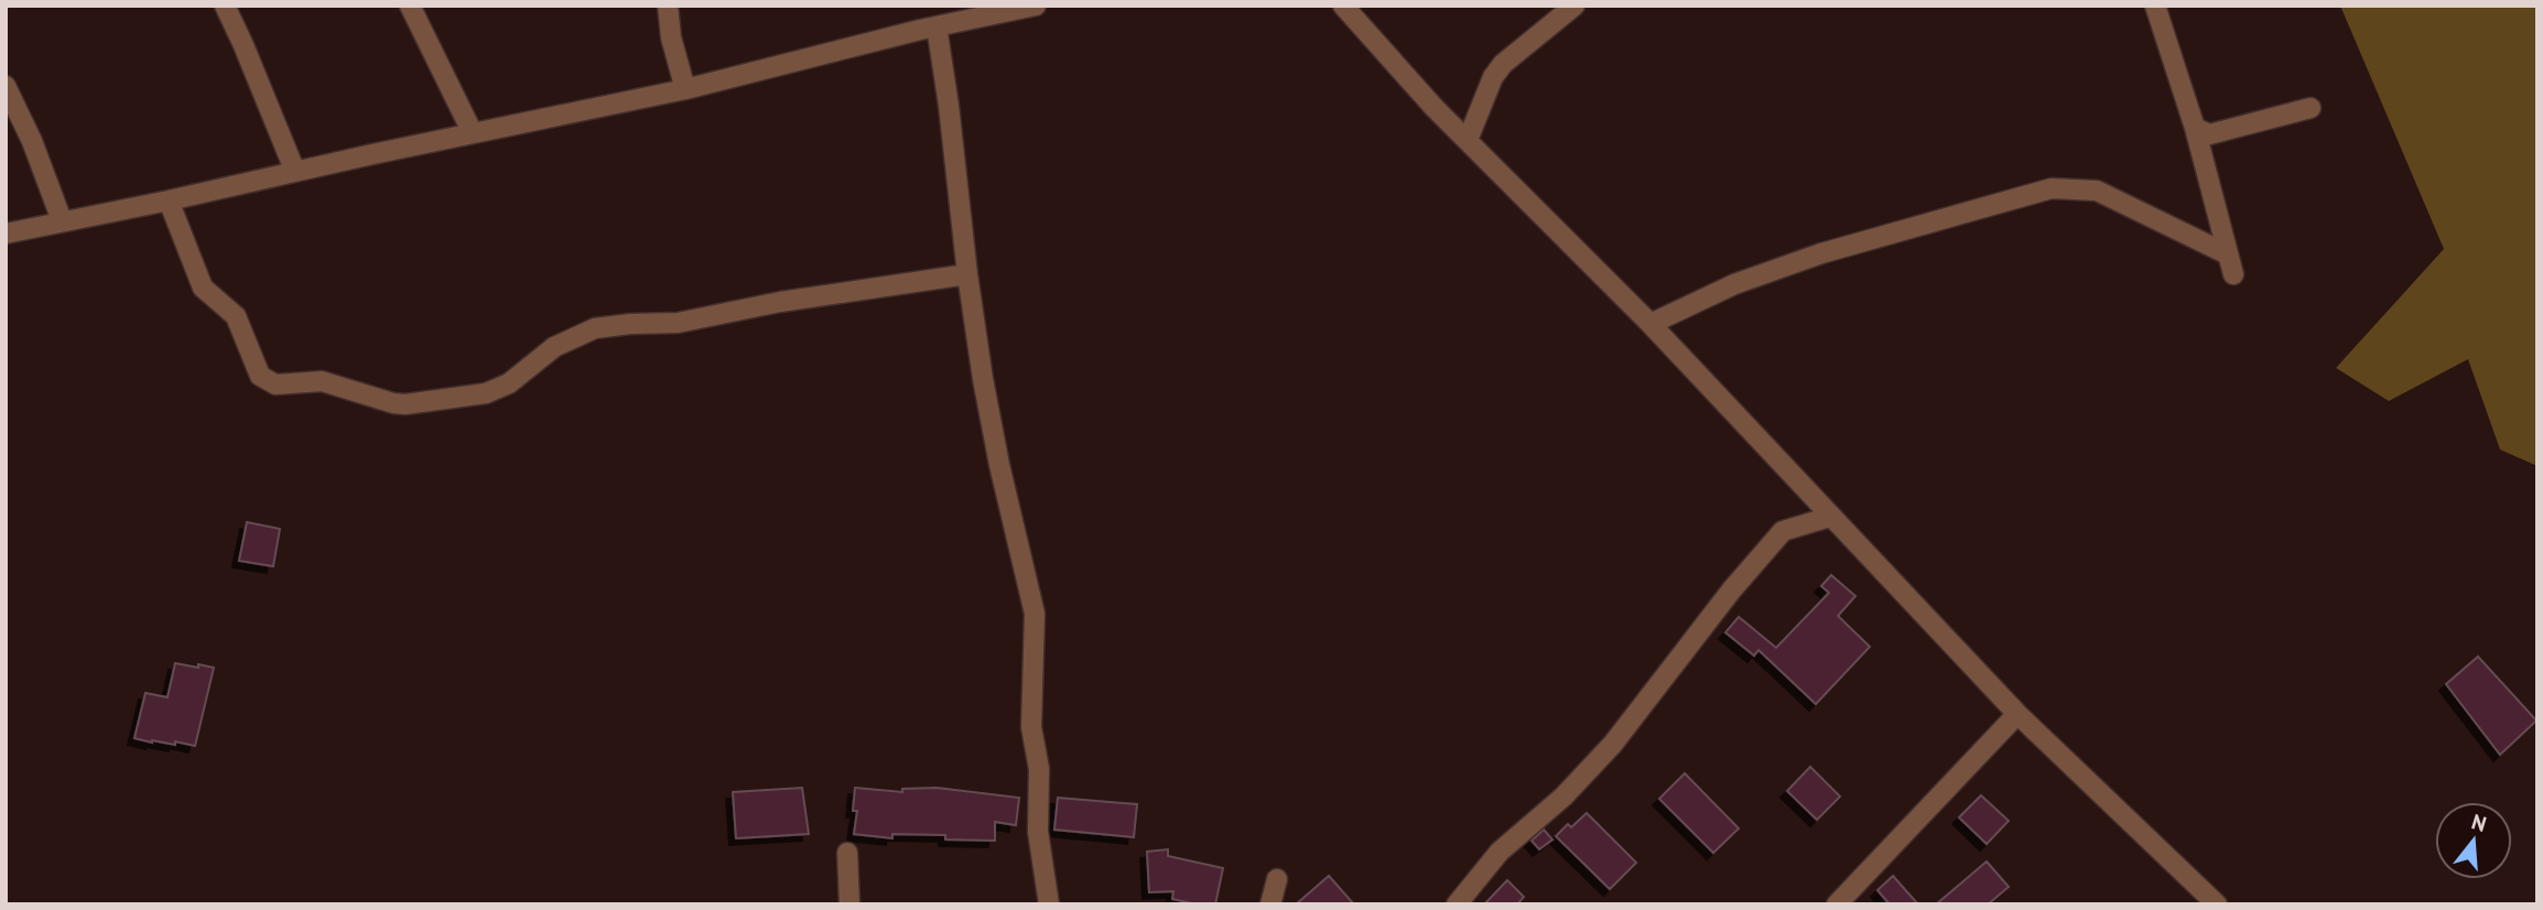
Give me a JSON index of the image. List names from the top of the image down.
{
  "north": "top"
}
